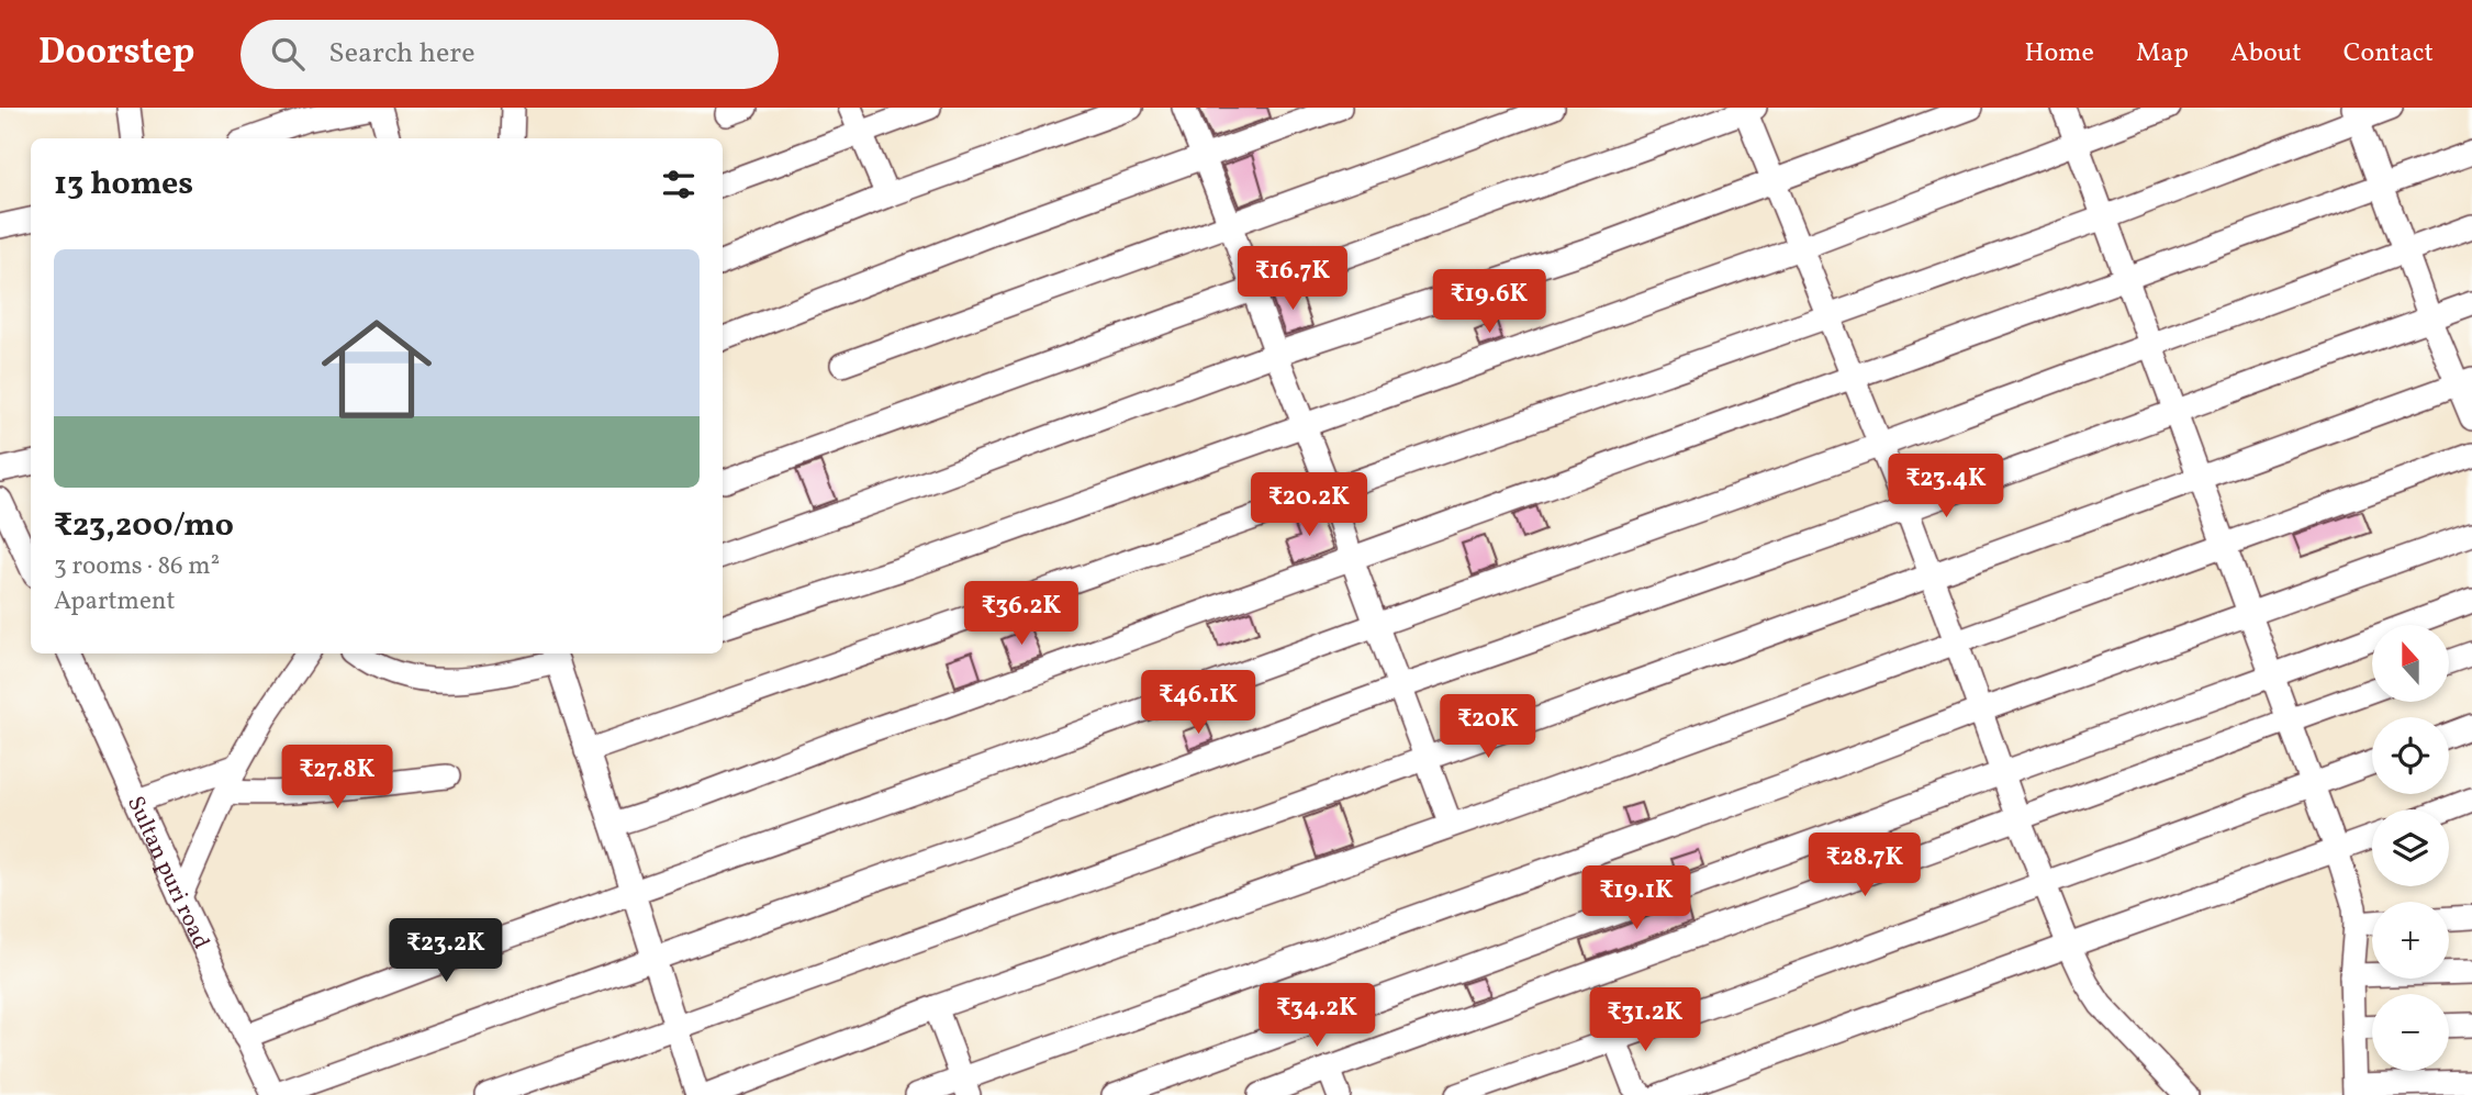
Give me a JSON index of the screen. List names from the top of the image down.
{
  "streets": {
    "street": ["Sultan puri road"]
  },
  "north": "top",
  "page": {
    "header": "Doorstep",
    "search": "Search here",
    "nav": [
      "Home",
      "Map",
      "About",
      "Contact"
    ],
    "heading": "13 homes",
    "list": [
      {
        "name": "₹23,200/mo",
        "note": "3 rooms · 86 m² · Apartment"
      }
    ],
    "price": [
      "₹16.7K",
      "₹19.6K",
      "₹23.4K",
      "₹20.2K",
      "₹36.2K",
      "₹46.1K",
      "₹20K",
      "₹27.8K",
      "₹28.7K",
      "₹19.1K",
      "₹23.2K",
      "₹34.2K",
      "₹31.2K"
    ],
    "map_buttons": ["+", "−"]
  }
}
